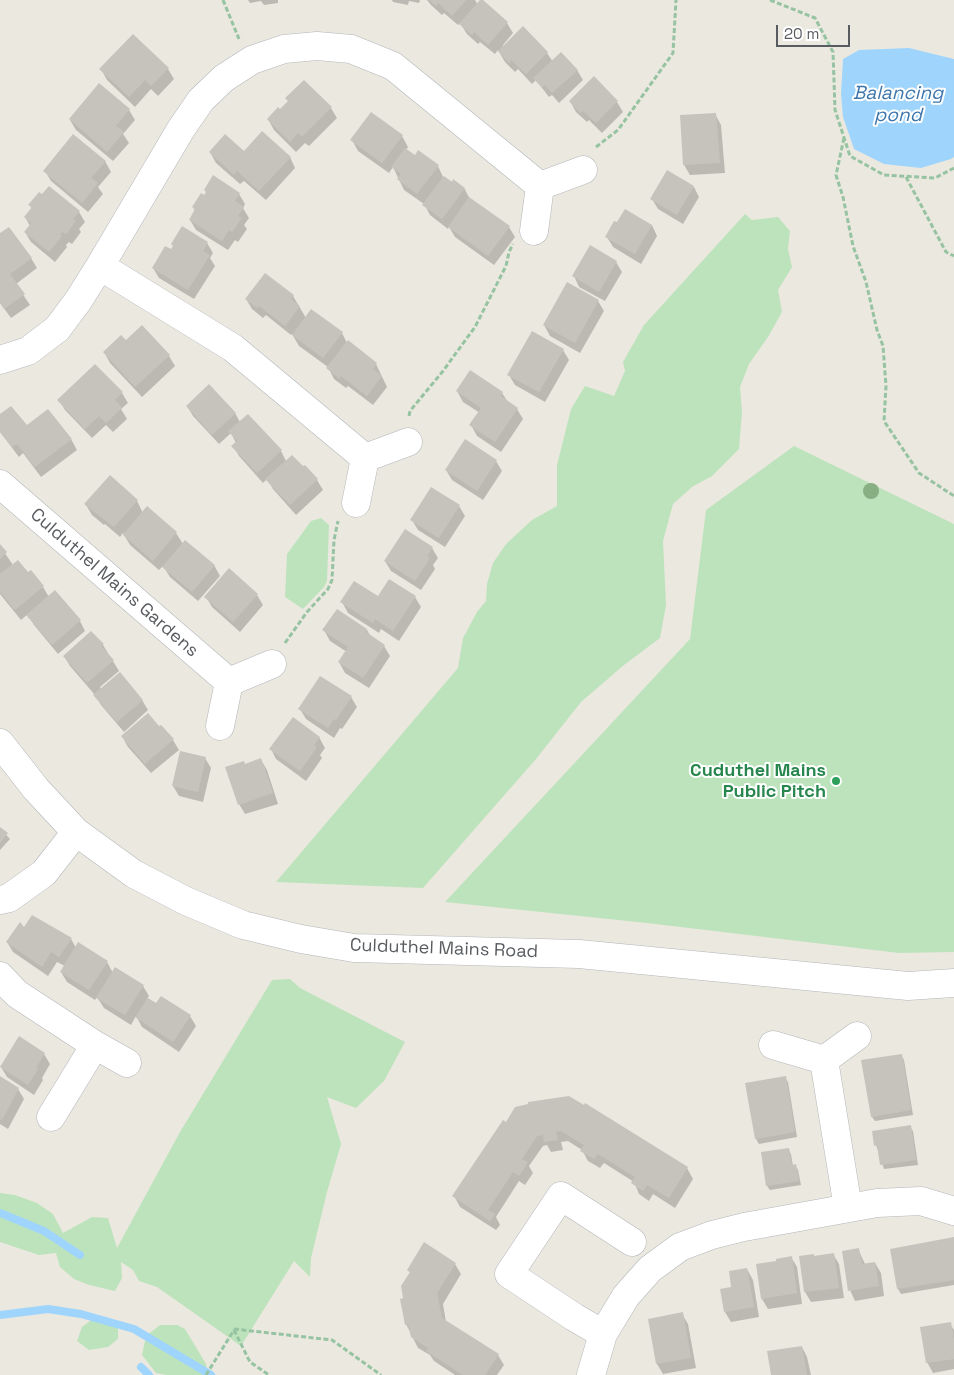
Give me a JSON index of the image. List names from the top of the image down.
{
  "streets": {
    "street": ["Culduthel Mains Gardens", "Culduthel Mains Road"]
  },
  "water": ["Balancing pond"],
  "places": ["Cuduthel Mains Public Pitch"],
  "scale_bar": "20 m"
}
